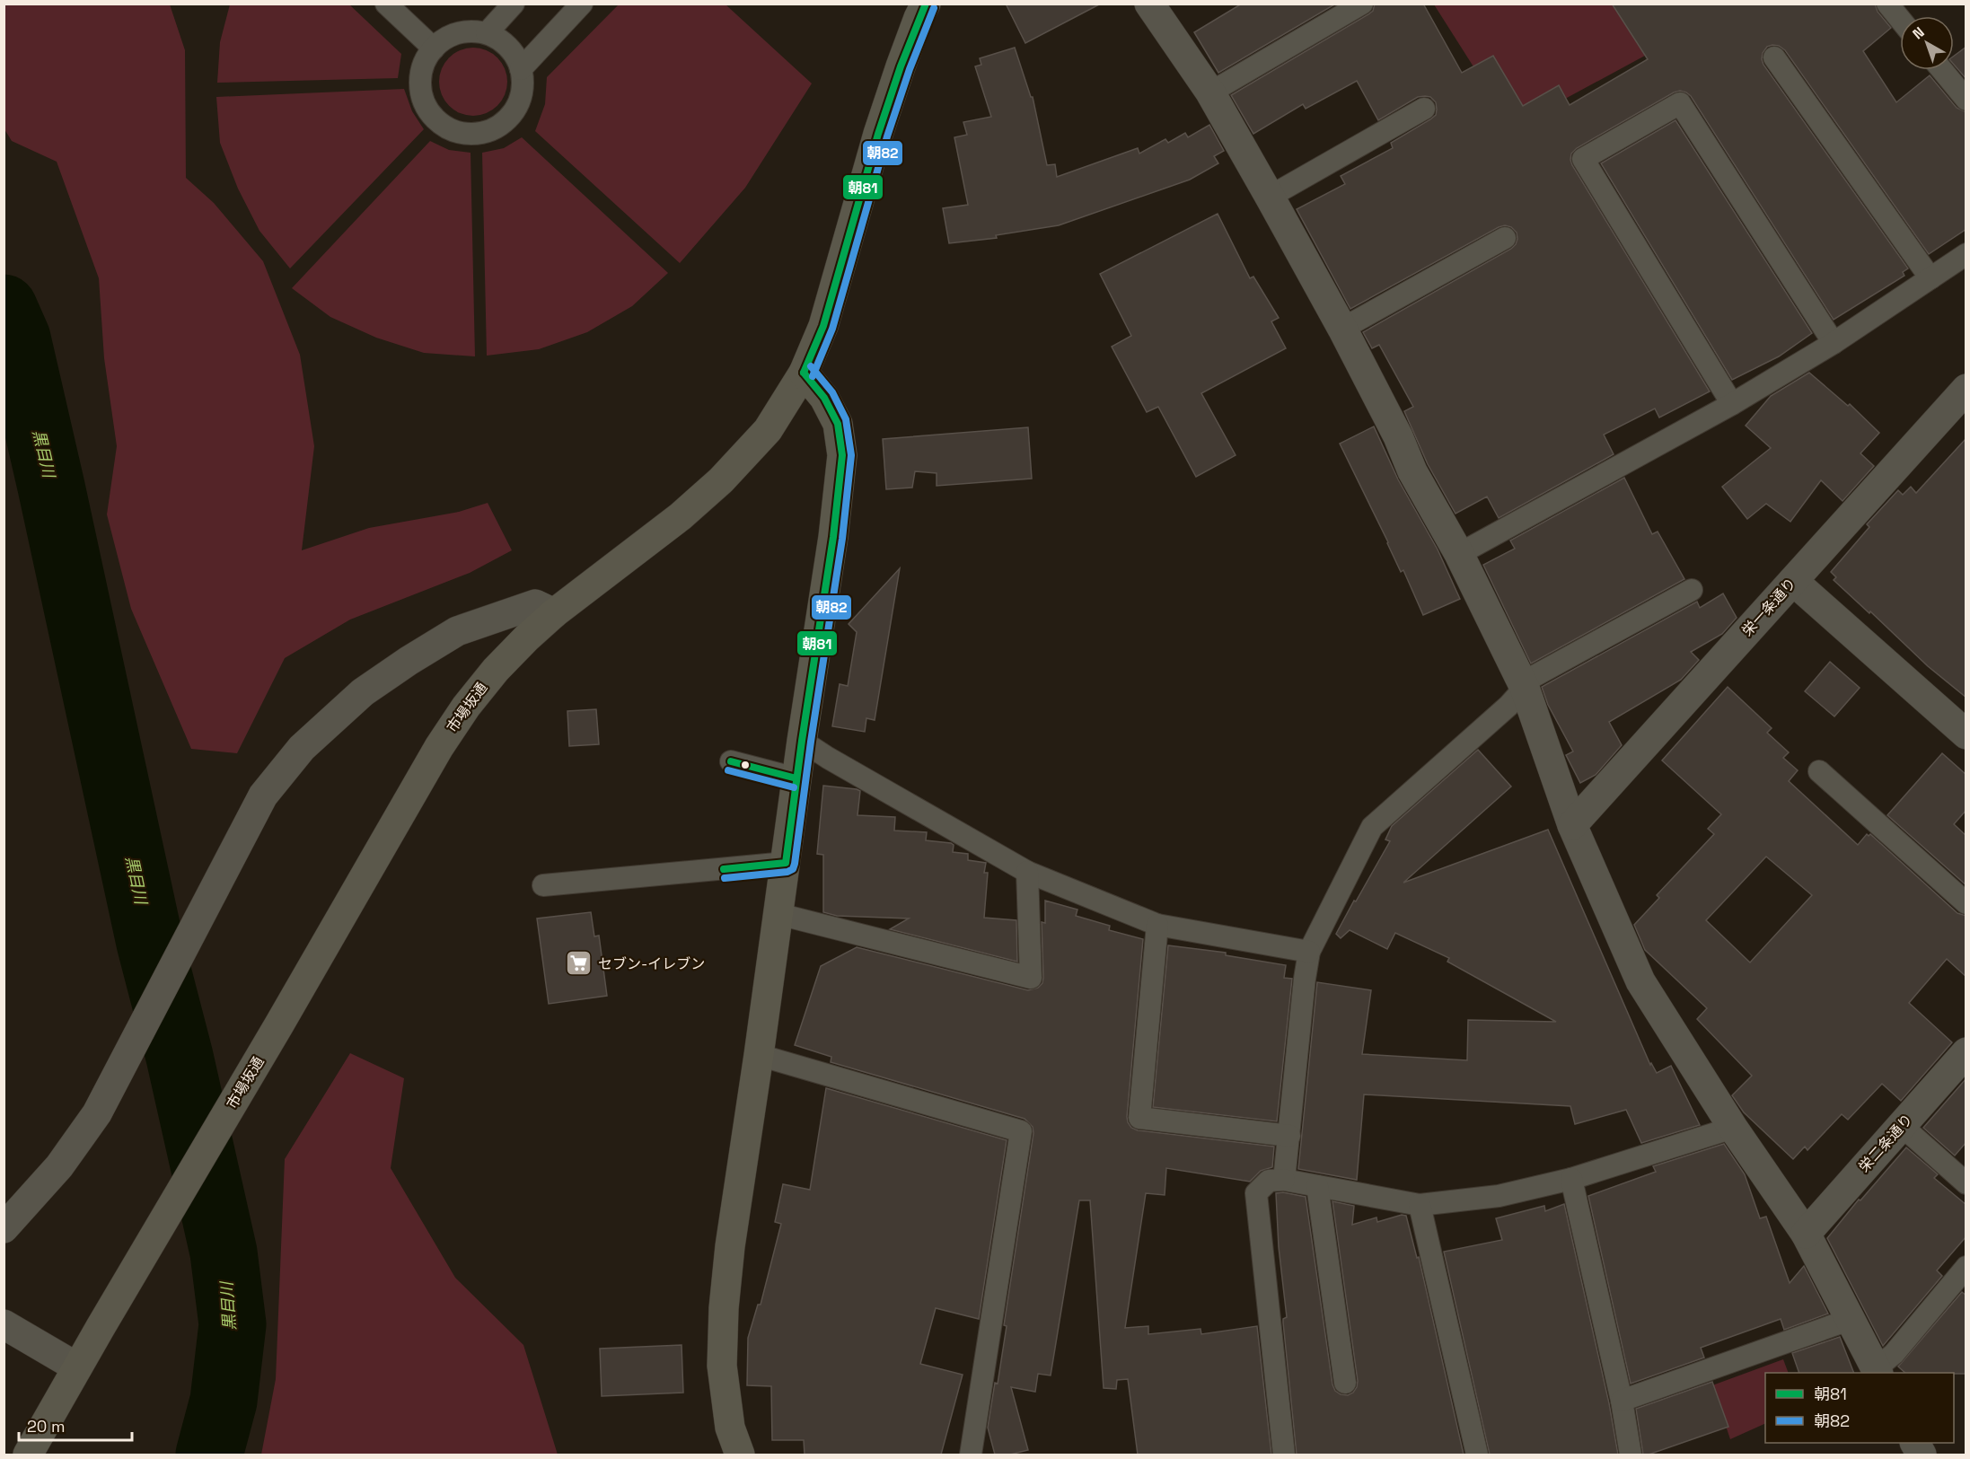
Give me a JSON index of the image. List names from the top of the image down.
{
  "streets": {
    "street": ["栄一条通り", "市場坂通", "栄二条通り"]
  },
  "water": ["黒目川"],
  "places": {
    "supermarket": ["セブン-イレブン"]
  },
  "lines": ["transit line 朝81", "transit line 朝82"],
  "legend": ["朝81", "朝82"],
  "scale_bar": "20 m",
  "north": "top left"
}
